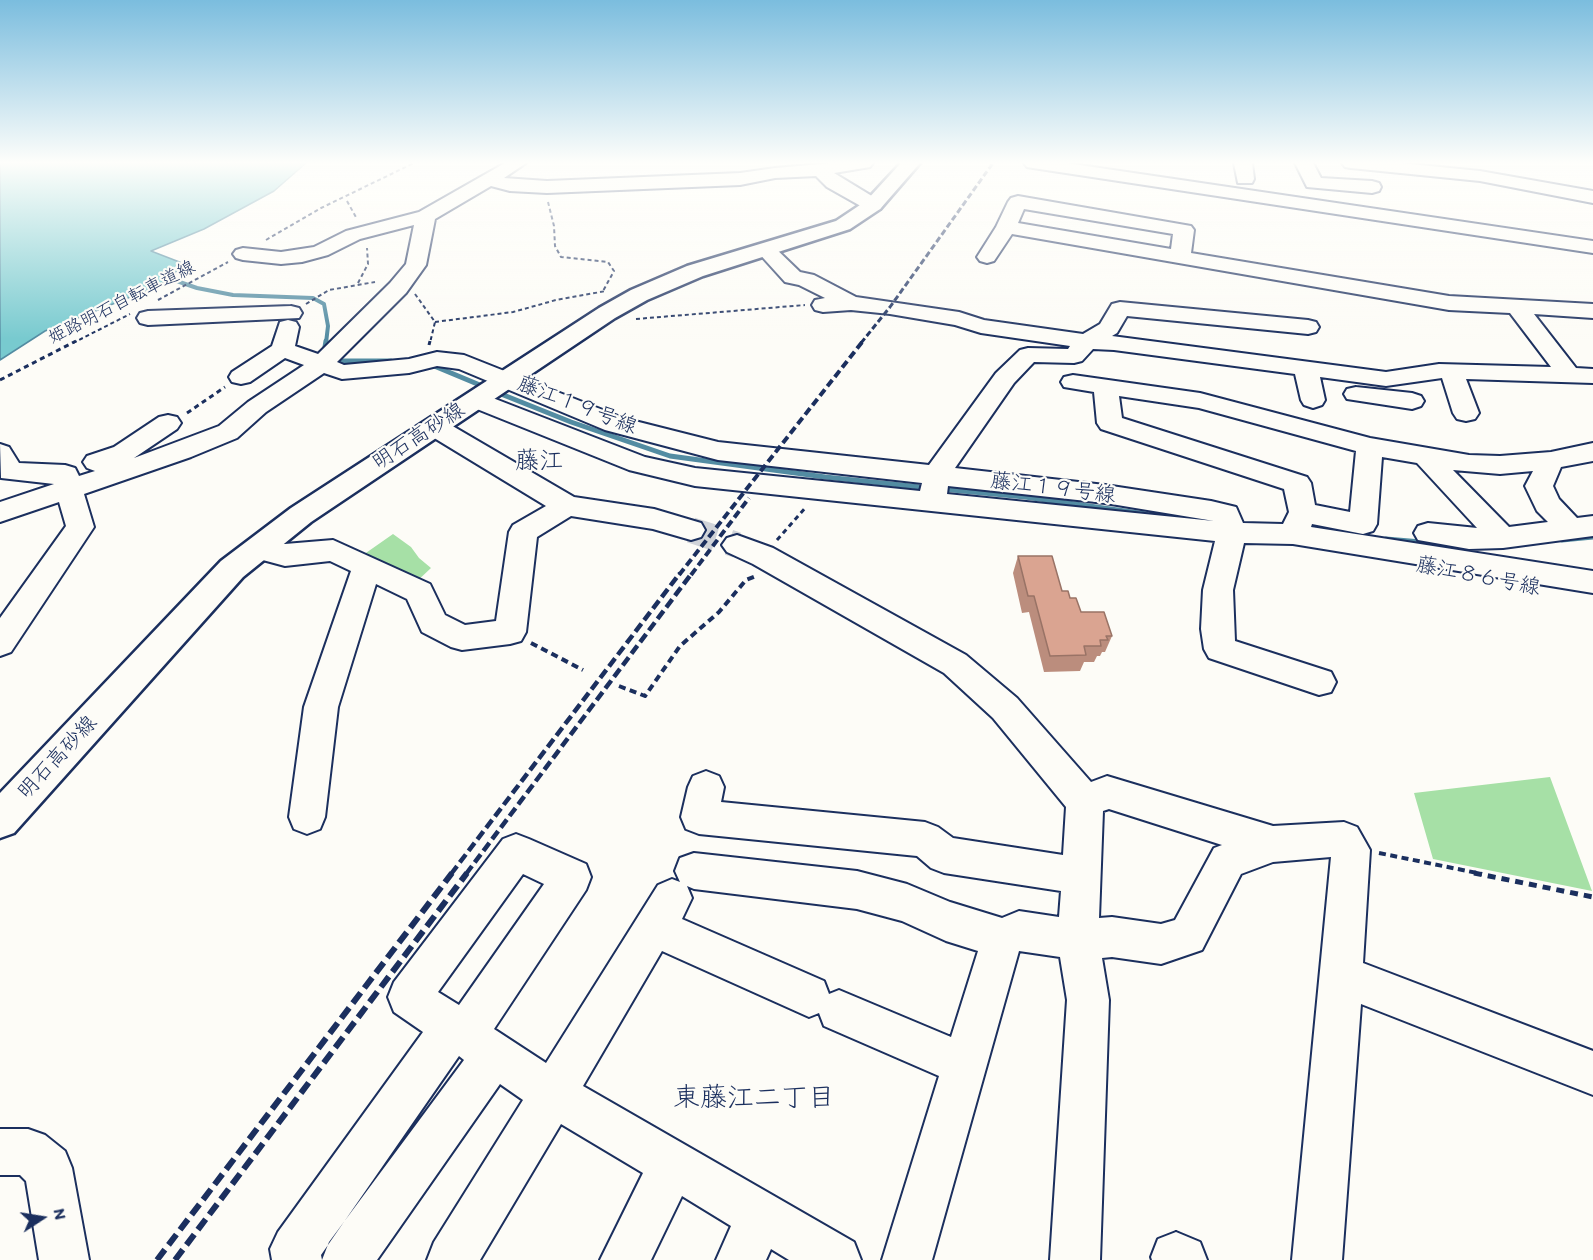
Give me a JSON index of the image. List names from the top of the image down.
{
  "streets": {
    "main road": ["明石高砂線"],
    "street": ["藤江１９号線", "藤江８６号線"],
    "path": ["姫路明石自転車道線"]
  },
  "crossings": [
    ["藤江１９号線", "明石高砂線"]
  ],
  "districts": ["藤江", "東藤江二丁目"],
  "north": "right"
}
